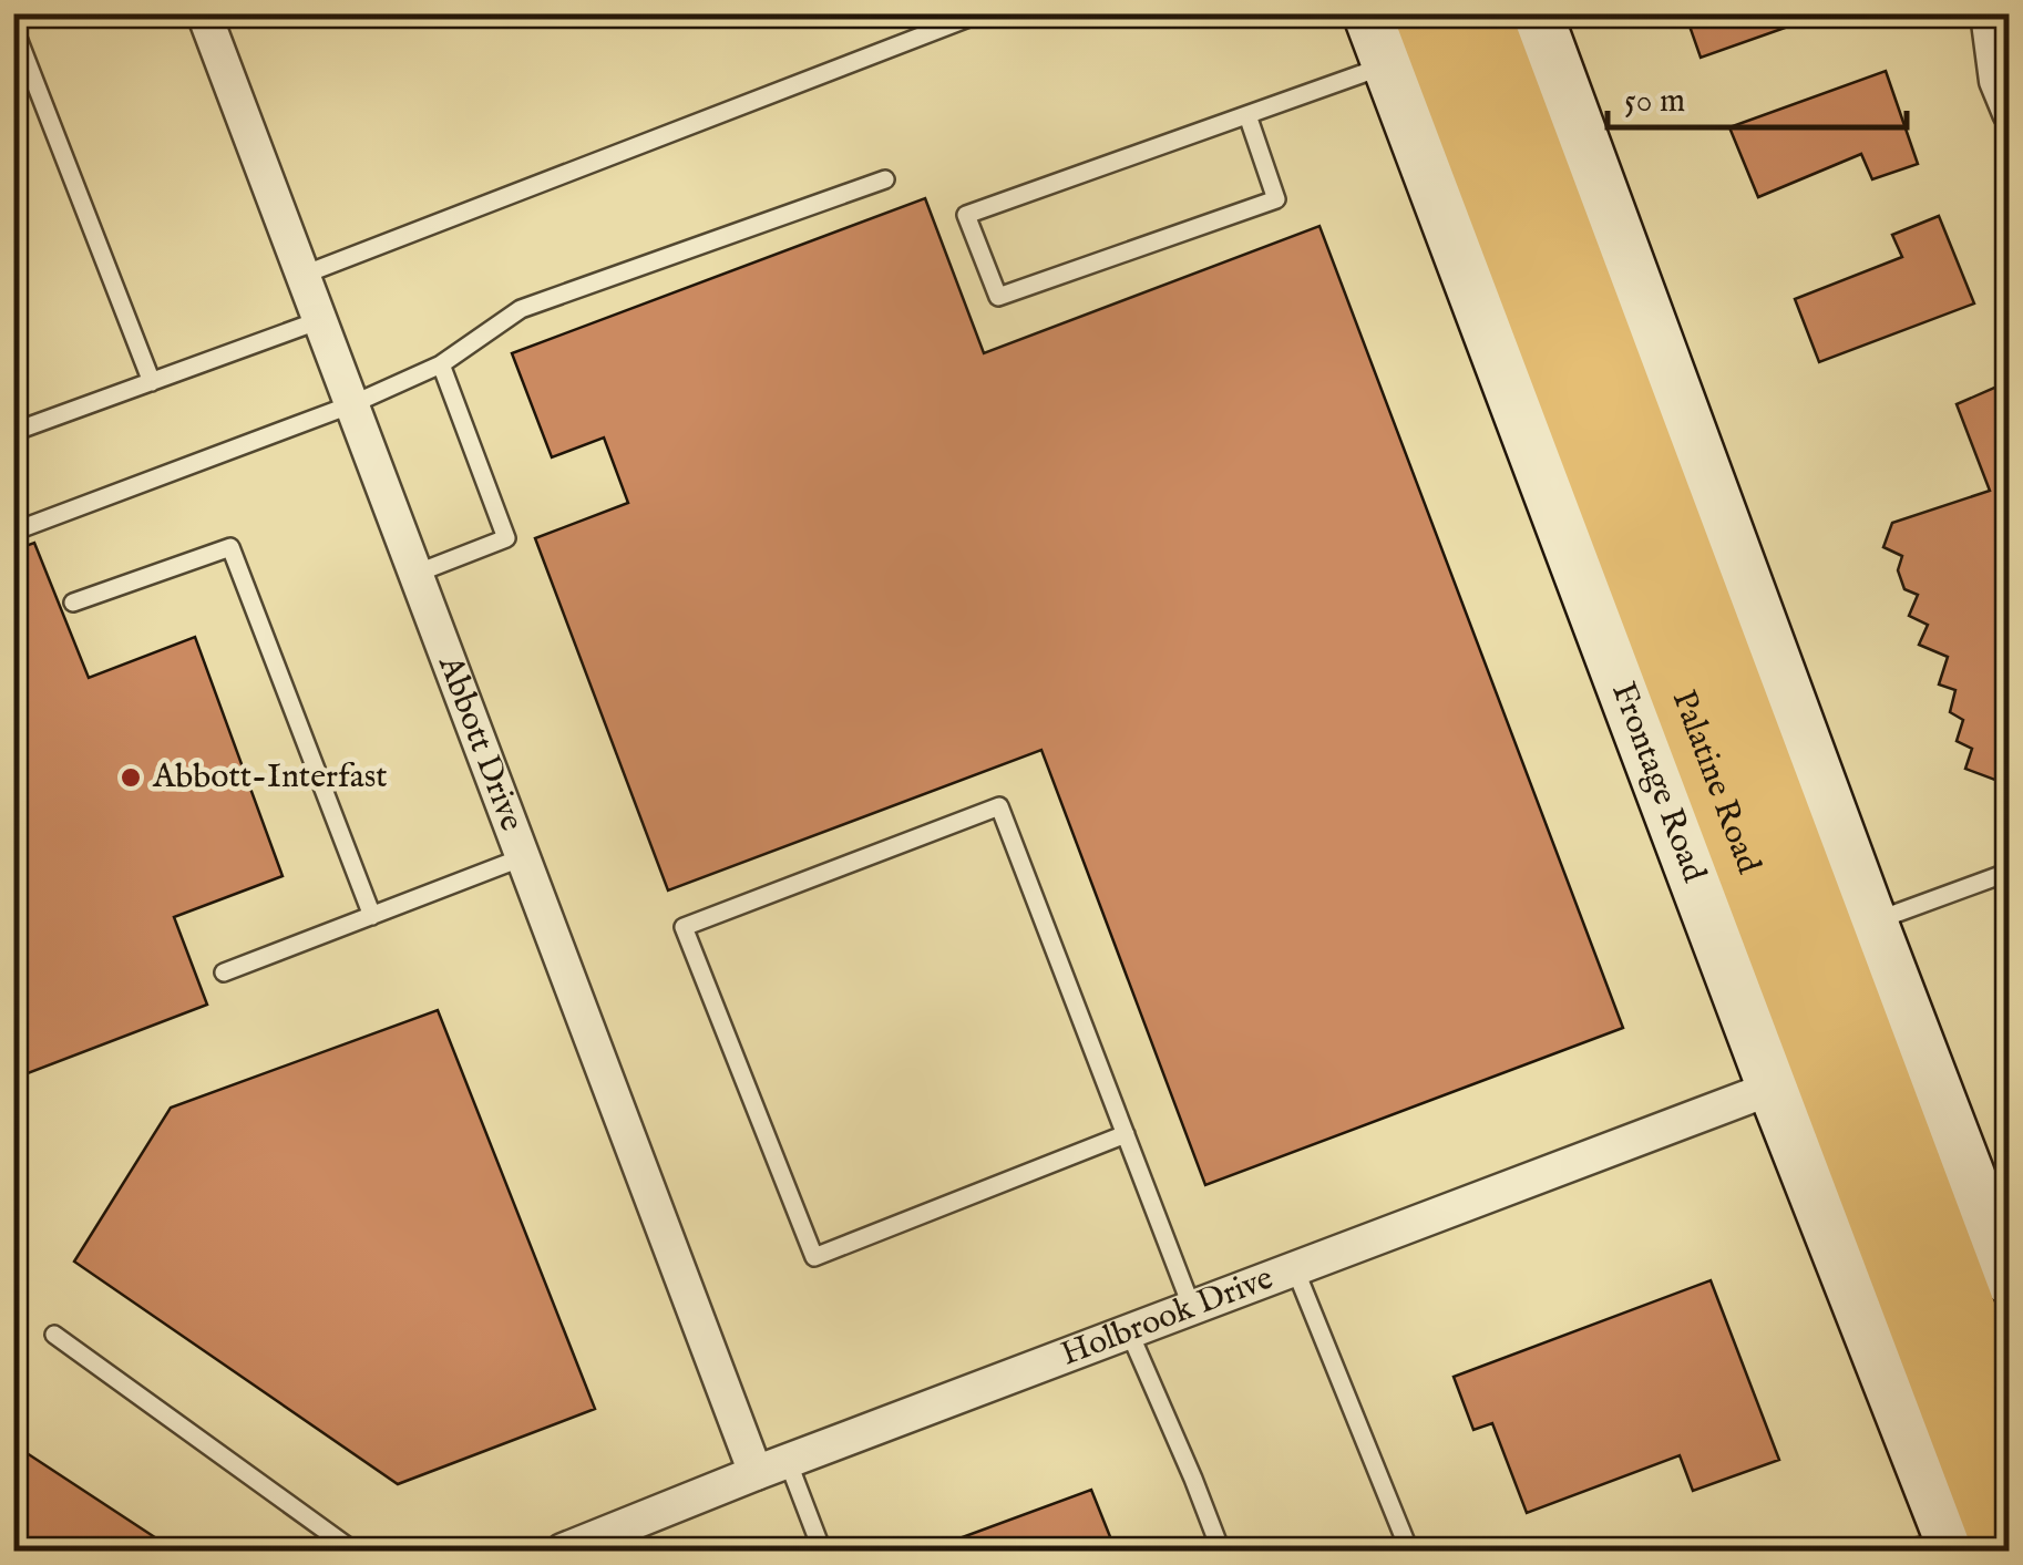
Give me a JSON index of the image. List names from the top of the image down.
{
  "streets": {
    "highway": ["Palatine Road"],
    "street": ["Abbott Drive", "Frontage Road", "Holbrook Drive"]
  },
  "crossings": [
    ["Abbott Drive", "Holbrook Drive"],
    ["Frontage Road", "Palatine Road"],
    ["Frontage Road", "Holbrook Drive"]
  ],
  "places": ["Abbott-Interfast"],
  "scale_bar": "50 m"
}
